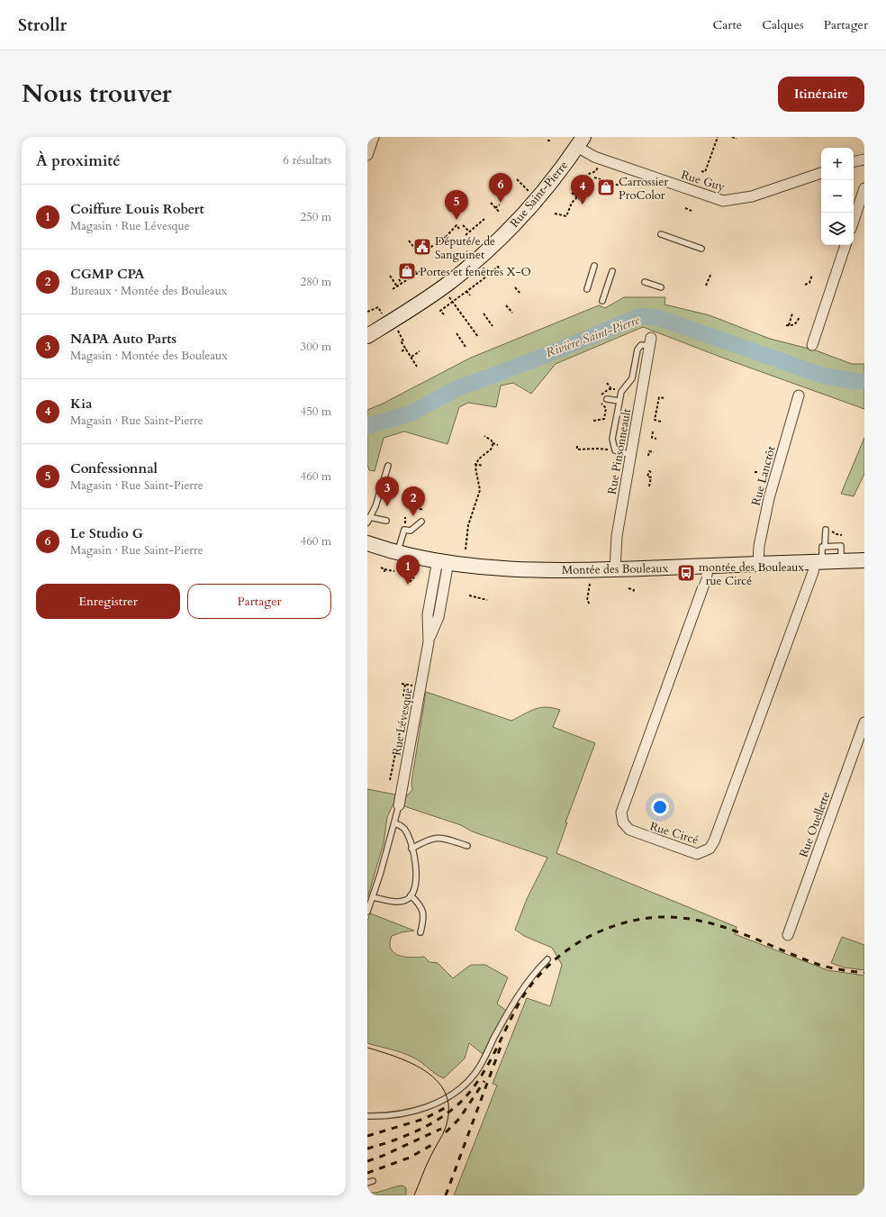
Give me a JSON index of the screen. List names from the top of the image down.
{
  "streets": {
    "street": [
      "Rue Guy",
      "Rue Saint-Pierre",
      "Rue Pinsonneault",
      "Rue Lanctôt",
      "Montée des Bouleaux",
      "Rue Lévesque",
      "Rue Ouellette",
      "Rue Circé"
    ]
  },
  "crossings": [
    ["Rue Guy", "Rue Saint-Pierre"],
    ["Rue Pinsonneault", "Montée des Bouleaux"],
    ["Rue Lanctôt", "Montée des Bouleaux"],
    ["Montée des Bouleaux", "Rue Lévesque"],
    ["Montée des Bouleaux", "Rue Circé"]
  ],
  "water": ["Rivière Saint-Pierre"],
  "places": {
    "shop": ["Carrossier ProColor", "Portes et fenêtres X-O"],
    "public building": ["Député/e de Sanguinet"],
    "bus stop": ["montée des Bouleaux / rue Circé"]
  },
  "page": {
    "header": "Strollr",
    "nav": ["Carte", "Calques", "Partager"],
    "title": "Nous trouver",
    "buttons": [
      "Itinéraire",
      ["Enregistrer", "Partager"]
    ],
    "heading": ["À proximité", "6 résultats"],
    "map_buttons": ["+", "−"],
    "pins": [
      "6",
      "4",
      "5",
      "3",
      "2",
      "1"
    ],
    "list": [
      {
        "mark": "1",
        "name": "Coiffure Louis Robert",
        "note": "Magasin · Rue Lévesque",
        "value": "250 m"
      },
      {
        "mark": "2",
        "name": "CGMP CPA",
        "note": "Bureaux · Montée des Bouleaux",
        "value": "280 m"
      },
      {
        "mark": "3",
        "name": "NAPA Auto Parts",
        "note": "Magasin · Montée des Bouleaux",
        "value": "300 m"
      },
      {
        "mark": "4",
        "name": "Kia",
        "note": "Magasin · Rue Saint-Pierre",
        "value": "450 m"
      },
      {
        "mark": "5",
        "name": "Confessionnal",
        "note": "Magasin · Rue Saint-Pierre",
        "value": "460 m"
      },
      {
        "mark": "6",
        "name": "Le Studio G",
        "note": "Magasin · Rue Saint-Pierre",
        "value": "460 m"
      }
    ]
  }
}
